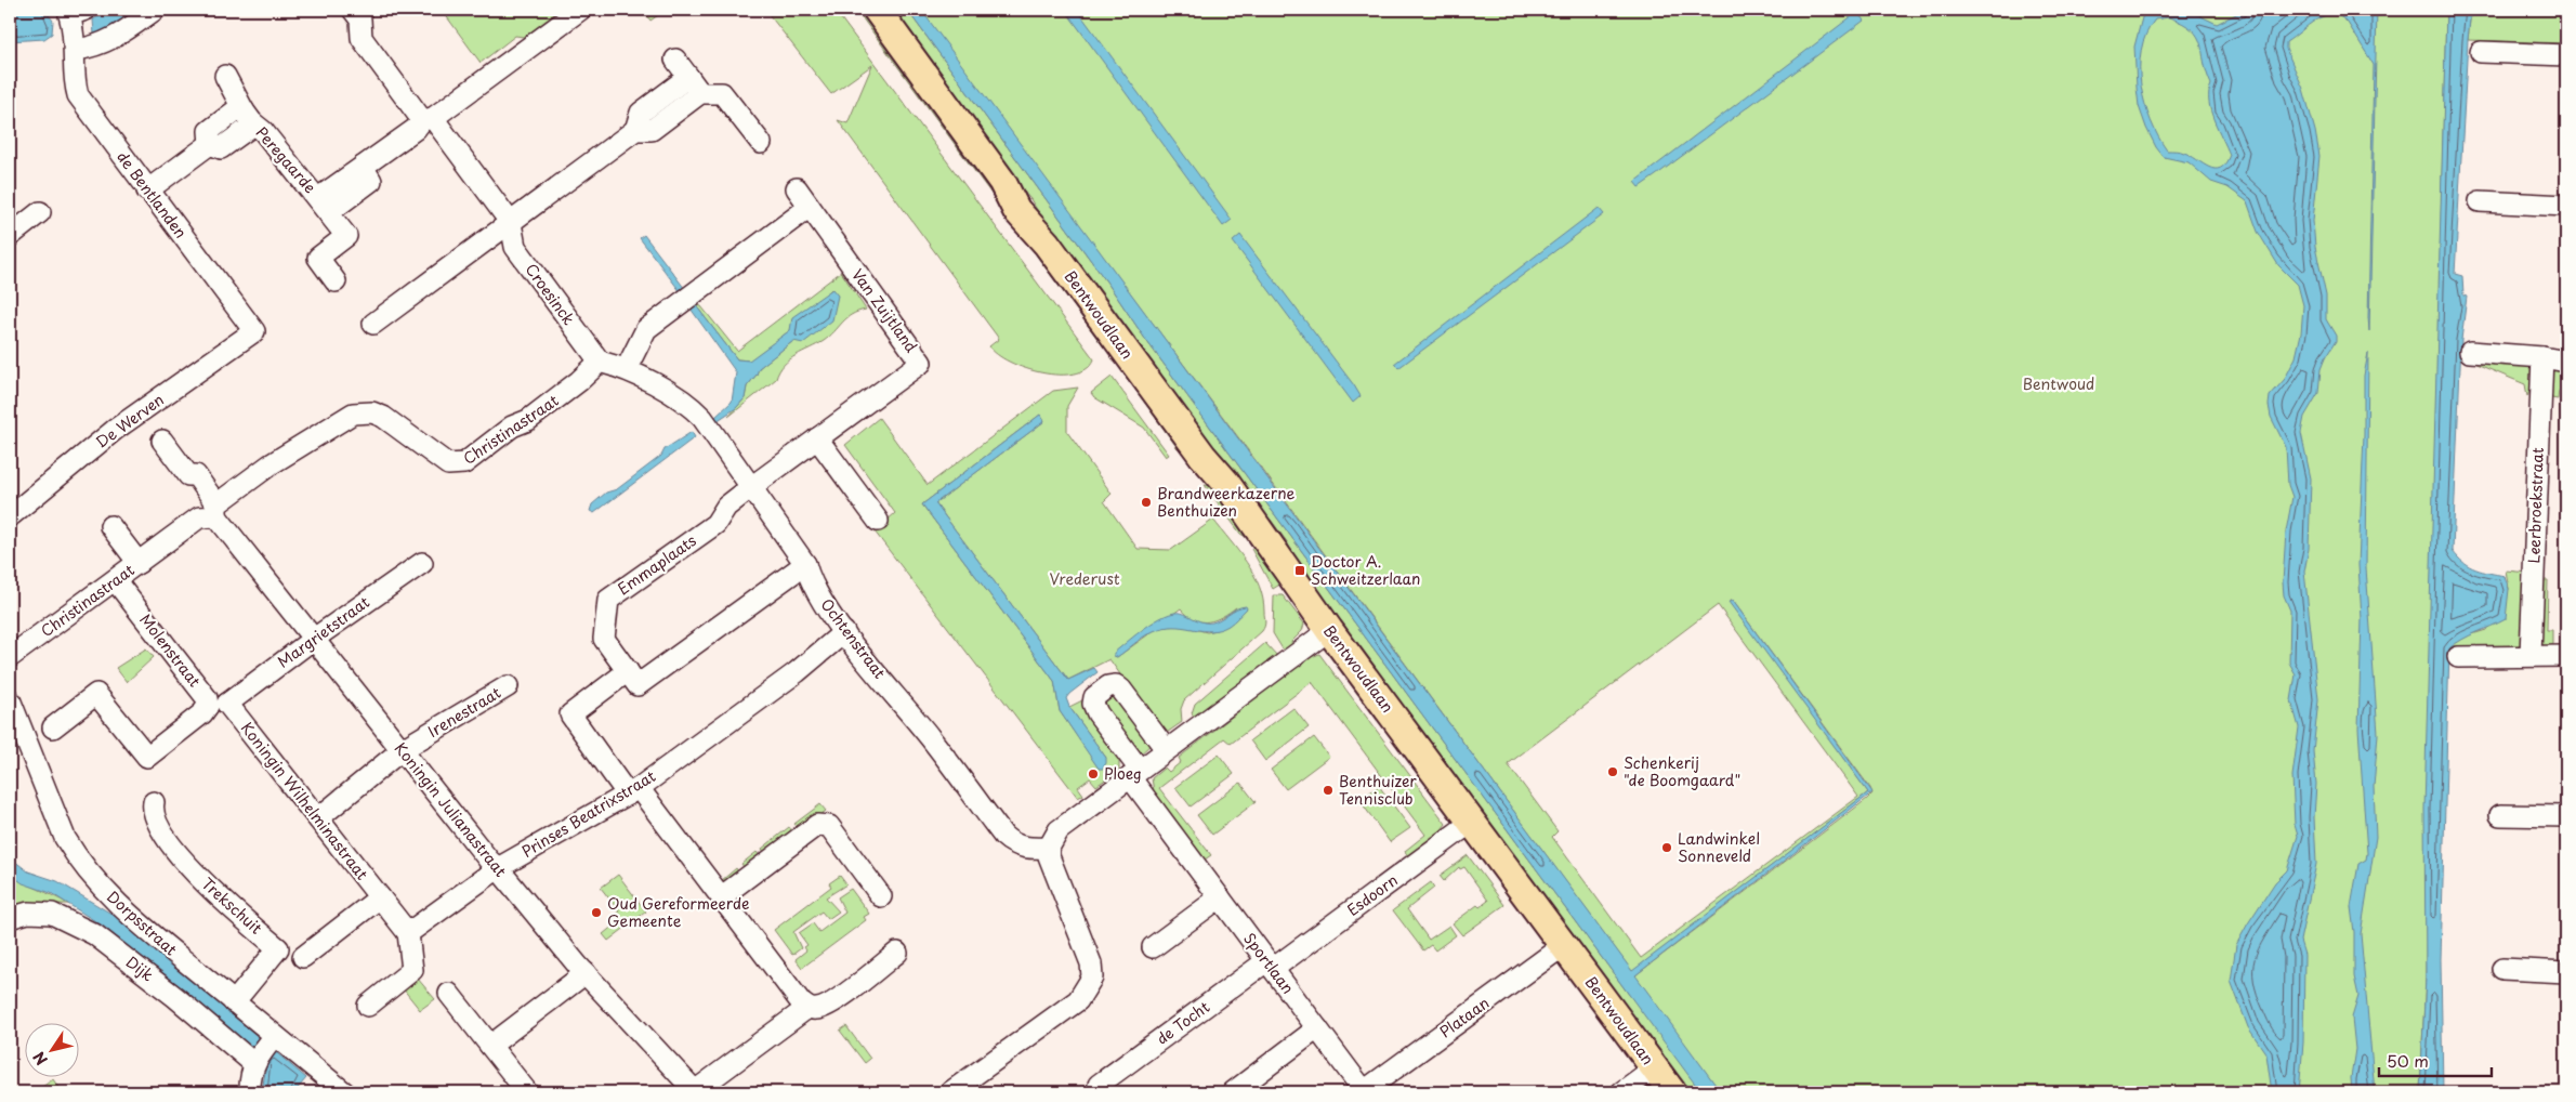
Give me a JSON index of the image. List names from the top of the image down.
{
  "streets": {
    "main road": ["Bentwoudlaan"],
    "street": [
      "Peregaarde",
      "de Bentlanden",
      "Croesinck",
      "Van Zuijtland",
      "De Werven",
      "Christinastraat",
      "Leerbroekstraat",
      "Emmaplaats",
      "Margrietstraat",
      "Ochtenstraat",
      "Molenstraat",
      "Irenestraat",
      "Koningin Wilhelminastraat",
      "Koningin Julianastraat",
      "Prinses Beatrixstraat",
      "Esdoorn",
      "Trekschuit",
      "Dorpsstraat",
      "Sportlaan",
      "Dijk",
      "Plataan",
      "de Tocht"
    ]
  },
  "crossings": [
    ["de Bentlanden", "De Werven"],
    ["Croesinck", "Christinastraat"],
    ["Van Zuijtland", "Emmaplaats"],
    ["Van Zuijtland", "Ochtenstraat"],
    ["Bentwoudlaan", "Esdoorn"],
    ["Bentwoudlaan", "Plataan"],
    ["Christinastraat", "Molenstraat"],
    ["Christinastraat", "Koningin Julianastraat"],
    ["Emmaplaats", "Ochtenstraat"],
    ["Margrietstraat", "Molenstraat"],
    ["Margrietstraat", "Koningin Wilhelminastraat"],
    ["Margrietstraat", "Koningin Julianastraat"],
    ["Ochtenstraat", "Prinses Beatrixstraat"],
    ["Molenstraat", "Koningin Wilhelminastraat"],
    ["Irenestraat", "Koningin Wilhelminastraat"],
    ["Irenestraat", "Koningin Julianastraat"],
    ["Koningin Wilhelminastraat", "Prinses Beatrixstraat"],
    ["Koningin Julianastraat", "Prinses Beatrixstraat"],
    ["Esdoorn", "Sportlaan"],
    ["Esdoorn", "de Tocht"],
    ["Trekschuit", "Dorpsstraat"],
    ["Dorpsstraat", "Dijk"],
    ["Sportlaan", "Plataan"],
    ["Sportlaan", "de Tocht"]
  ],
  "parks": ["Bentwoud", "Vrederust"],
  "places": {
    "other": [
      "Brandweerkazerne Benthuizen",
      "Schenkerij \"de Boomgaard\"",
      "Ploeg",
      "Benthuizer Tennisclub",
      "Landwinkel Sonneveld",
      "Oud Gereformeerde Gemeente"
    ],
    "transit": ["Doctor A. Schweitzerlaan"]
  },
  "scale_bar": "50 m",
  "north": "bottom left"
}
